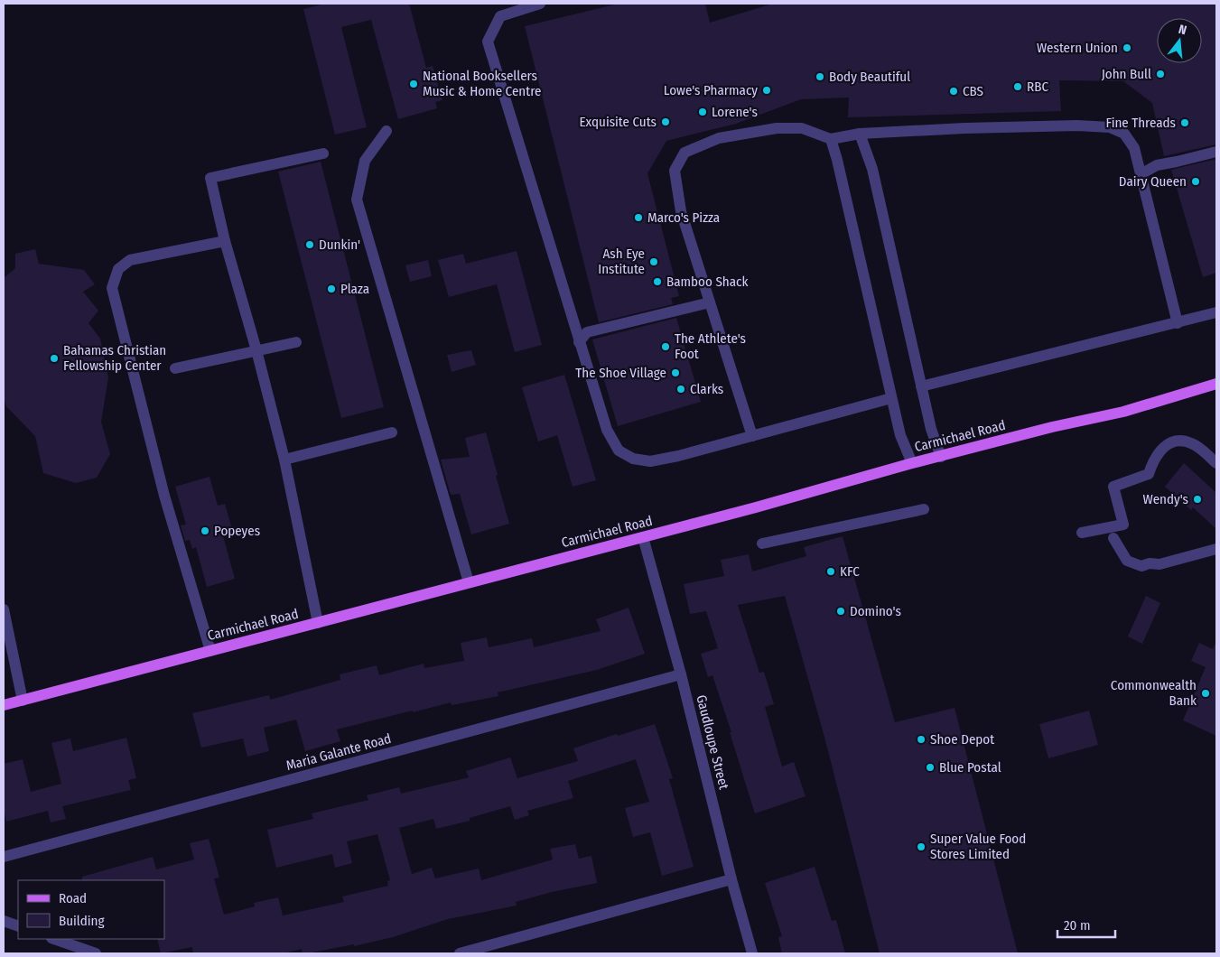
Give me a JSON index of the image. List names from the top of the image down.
{
  "streets": {
    "main road": ["Carmichael Road"],
    "street": ["Gaudloupe Street", "Maria Galante Road"]
  },
  "crossings": [
    ["Carmichael Road", "Gaudloupe Street"],
    ["Gaudloupe Street", "Maria Galante Road"]
  ],
  "places": [
    "Western Union",
    "John Bull",
    "Body Beautiful",
    "National Booksellers Music & Home Centre",
    "RBC",
    "Lowe's Pharmacy",
    "CBS",
    "Lorene's",
    "Exquisite Cuts",
    "Fine Threads",
    "Dairy Queen",
    "Marco's Pizza",
    "Dunkin'",
    "Ash Eye Institute",
    "Bamboo Shack",
    "Plaza",
    "The Athlete's Foot",
    "Bahamas Christian Fellowship Center",
    "The Shoe Village",
    "Clarks",
    "Wendy's",
    "Popeyes",
    "KFC",
    "Domino's",
    "Commonwealth Bank",
    "Shoe Depot",
    "Blue Postal",
    "Super Value Food Stores Limited"
  ],
  "legend": ["Road", "Building"],
  "scale_bar": "20 m",
  "north": "top"
}
